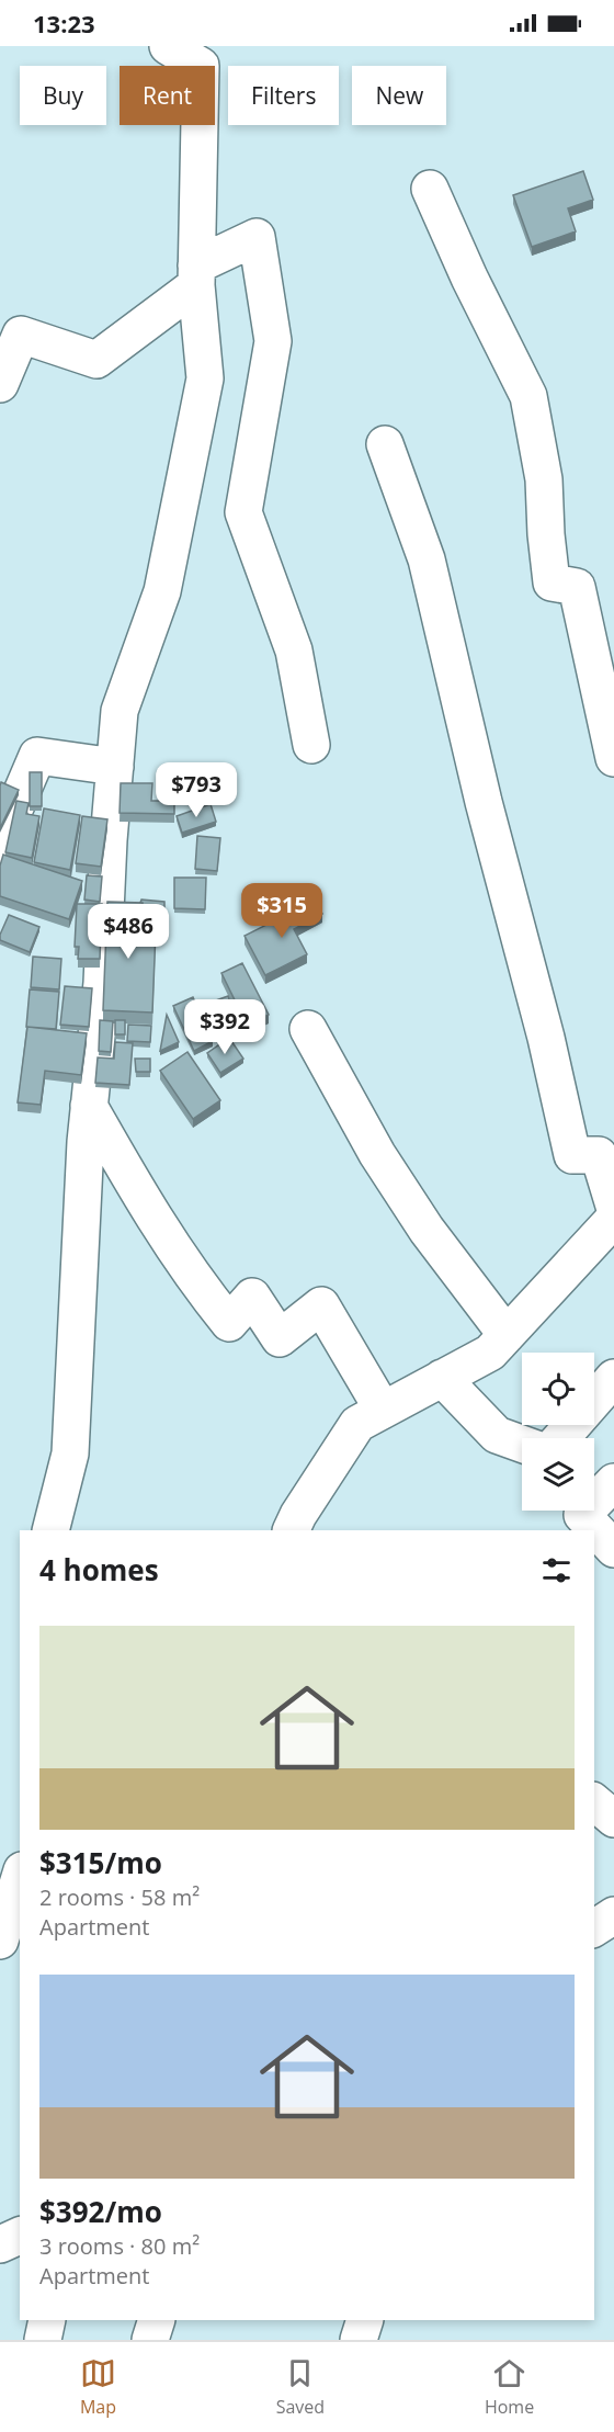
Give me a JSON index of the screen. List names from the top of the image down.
{
  "page": {
    "status": "13:23",
    "chip": [
      "Buy",
      "Rent",
      "Filters",
      "New"
    ],
    "price": [
      "$793",
      "$315",
      "$486",
      "$392"
    ],
    "heading": "4 homes",
    "list": [
      {
        "name": "$315/mo",
        "note": "2 rooms · 58 m² · Apartment"
      },
      {
        "name": "$392/mo",
        "note": "3 rooms · 80 m² · Apartment"
      }
    ],
    "tabs": ["Map", "Saved", "Home"]
  }
}
